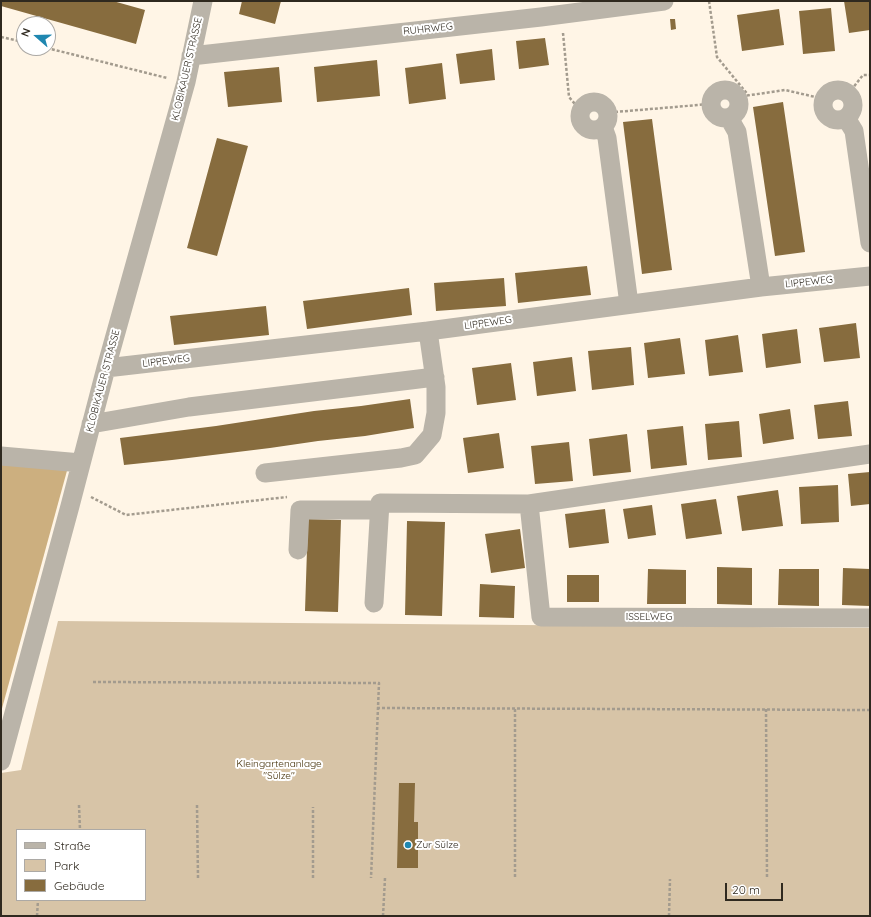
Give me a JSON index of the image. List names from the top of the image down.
{
  "streets": {
    "street": [
      "RUHRWEG",
      "KLOBIKAUER STRASSE",
      "LIPPEWEG",
      "ISSELWEG"
    ]
  },
  "crossings": [
    ["RUHRWEG", "KLOBIKAUER STRASSE"],
    ["KLOBIKAUER STRASSE", "LIPPEWEG"]
  ],
  "parks": ["Kleingartenanlage \"Sülze\""],
  "places": ["Zur Sülze"],
  "legend": ["Straße", "Park", "Gebäude"],
  "scale_bar": "20 m",
  "north": "left"
}
